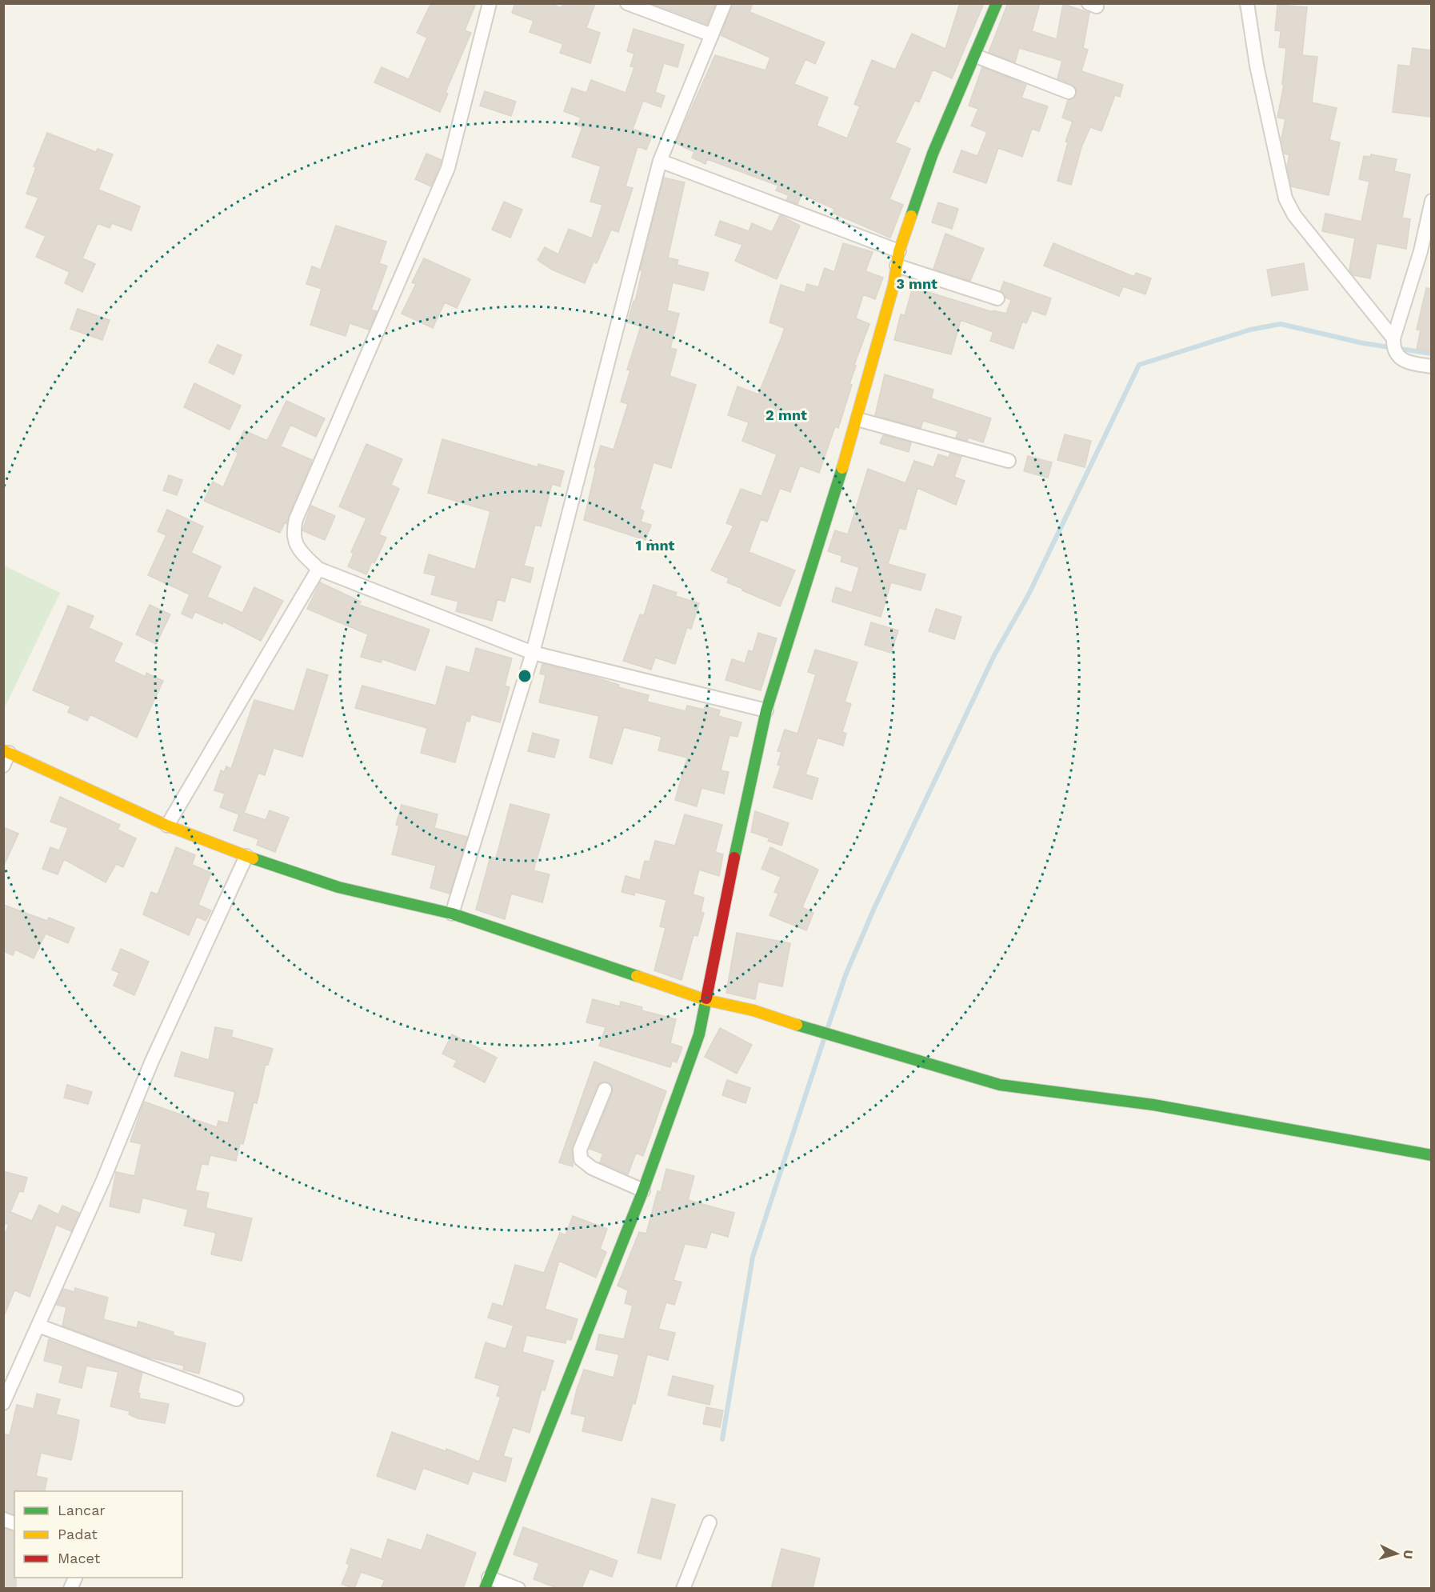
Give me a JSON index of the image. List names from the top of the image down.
{
  "legend": ["Lancar", "Padat", "Macet"],
  "north": "right",
  "rings": ["3 mnt", "2 mnt", "1 mnt"]
}
